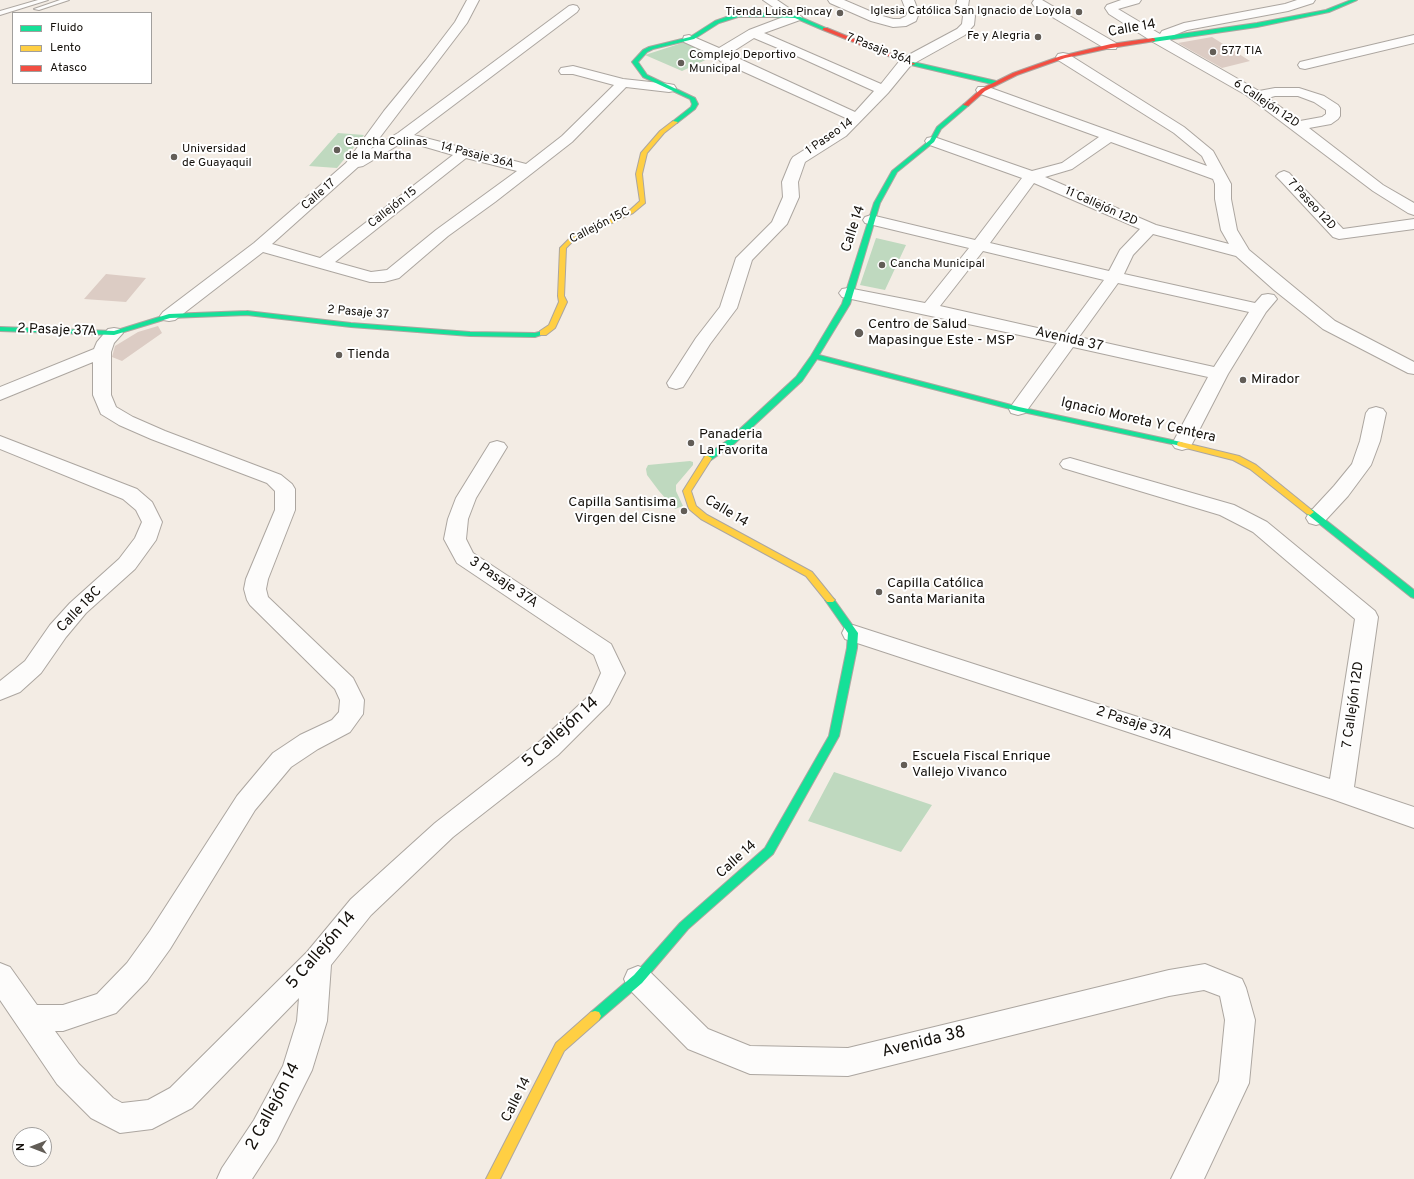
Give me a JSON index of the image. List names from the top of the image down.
{
  "streets": {
    "street": [
      "Calle 14",
      "7 Pasaje 36A",
      "6 Callejón 12D",
      "1 Paseo 14",
      "14 Pasaje 36A",
      "Calle 17",
      "7 Paseo 12D",
      "11 Callejón 12D",
      "Callejón 15",
      "Callejón 15C",
      "2 Pasaje 37",
      "2 Pasaje 37A",
      "Avenida 37",
      "Ignacio Moreta Y Centera",
      "3 Pasaje 37A",
      "Calle 18C",
      "7 Callejón 12D",
      "5 Callejón 14",
      "Avenida 38",
      "2 Callejón 14"
    ]
  },
  "crossings": [
    ["Calle 14", "7 Pasaje 36A"],
    ["Calle 14", "6 Callejón 12D"],
    ["Calle 14", "11 Callejón 12D"],
    ["Calle 14", "2 Pasaje 37A"],
    ["Calle 14", "Avenida 37"],
    ["Calle 14", "Ignacio Moreta Y Centera"],
    ["Calle 14", "Avenida 38"],
    ["7 Pasaje 36A", "1 Paseo 14"],
    ["7 Pasaje 36A", "Callejón 15C"],
    ["14 Pasaje 36A", "Callejón 15"],
    ["Calle 17", "2 Pasaje 37"],
    ["Calle 17", "2 Pasaje 37A"],
    ["11 Callejón 12D", "Avenida 37"],
    ["11 Callejón 12D", "Ignacio Moreta Y Centera"],
    ["Callejón 15C", "2 Pasaje 37"],
    ["2 Pasaje 37A", "7 Callejón 12D"],
    ["3 Pasaje 37A", "5 Callejón 14"],
    ["5 Callejón 14", "2 Callejón 14"]
  ],
  "places": [
    "Iglesia Católica San Ignacio de Loyola",
    "Tienda Luisa Pincay",
    "Fe y Alegria",
    "577 TIA",
    "Complejo Deportivo Municipal",
    "Cancha Colinas de la Martha",
    "Universidad de Guayaquil",
    "Cancha Municipal",
    "Centro de Salud Mapasingue Este - MSP",
    "Tienda",
    "Mirador",
    "Panaderia La Favorita",
    "Capilla Santisima Virgen del Cisne",
    "Capilla Católica Santa Marianita",
    "Escuela Fiscal Enrique Vallejo Vivanco"
  ],
  "legend": ["Fluido", "Lento", "Atasco"],
  "north": "left"
}
